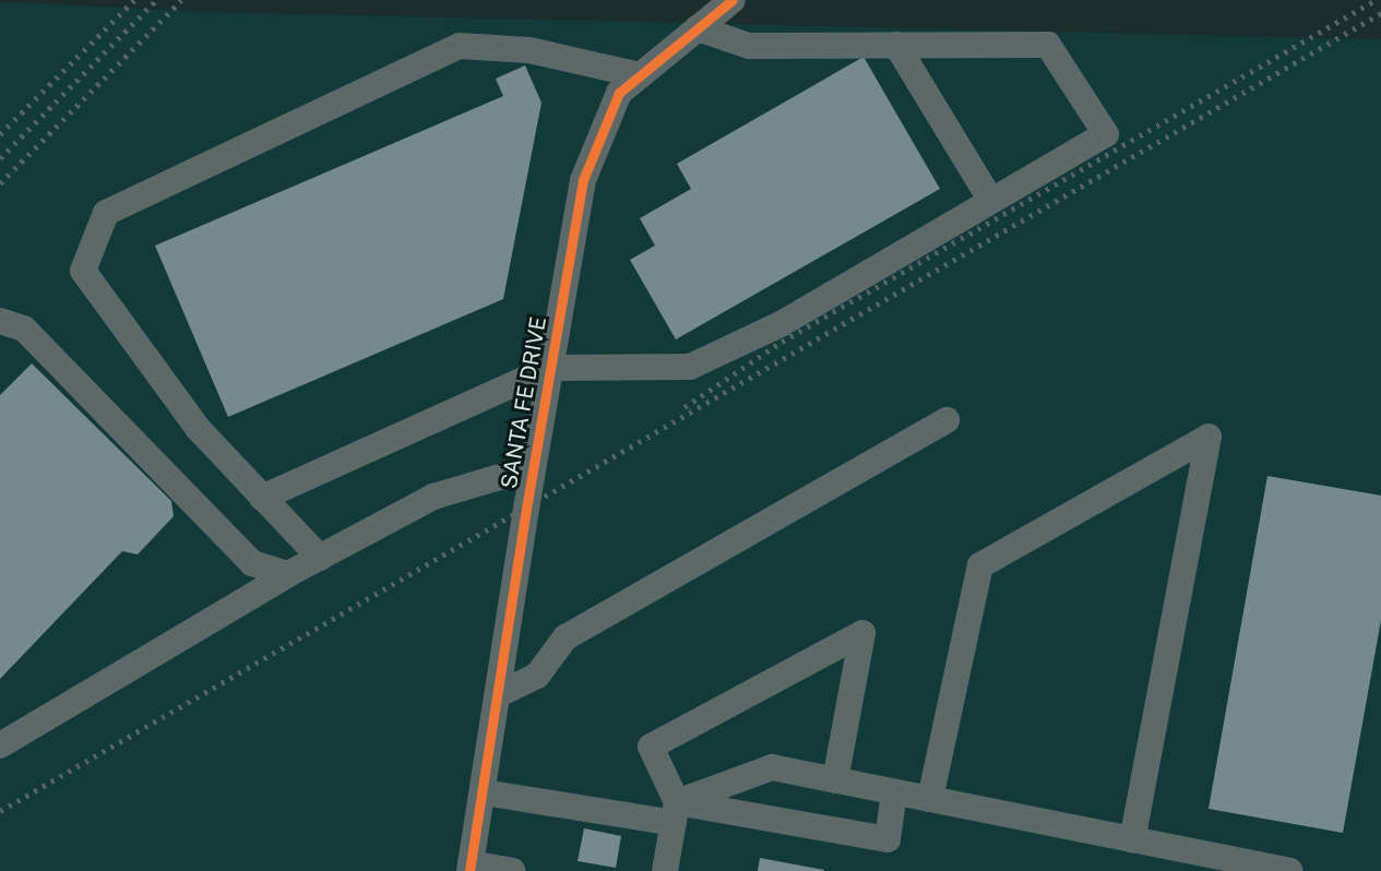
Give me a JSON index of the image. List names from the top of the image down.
{
  "streets": {
    "street": ["SANTA FE DRIVE"]
  }
}
